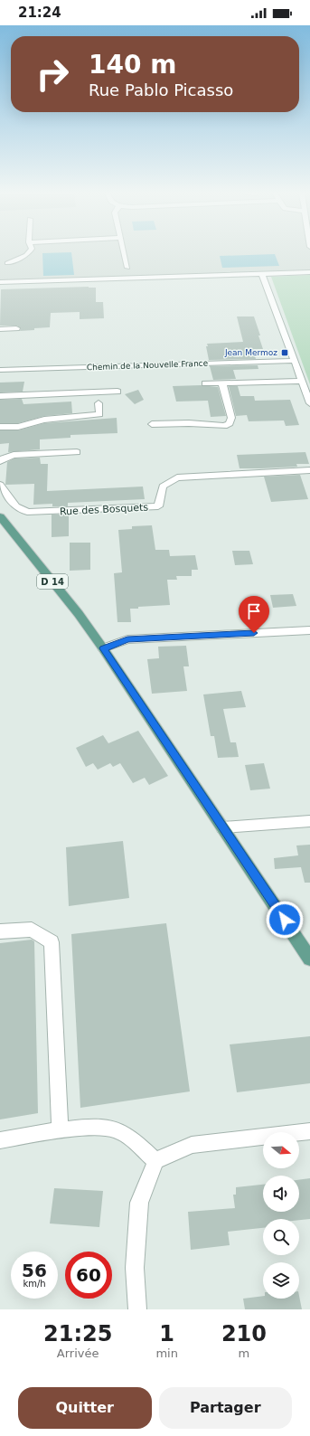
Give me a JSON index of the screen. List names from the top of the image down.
{
  "streets": {
    "main road": ["D 14"],
    "street": ["Chemin de la Nouvelle France", "Rue des Bosquets"]
  },
  "places": {
    "transit": ["Jean Mermoz"]
  },
  "north": "right",
  "page": {
    "status": "21:24",
    "turn": ["140 m", "Rue Pablo Picasso"],
    "speed": "56 km/h",
    "limit": "60",
    "eta": [
      "21:25",
      "Arrivée",
      "1",
      "min",
      "210",
      "m"
    ],
    "buttons": ["Quitter", "Partager"]
  }
}
